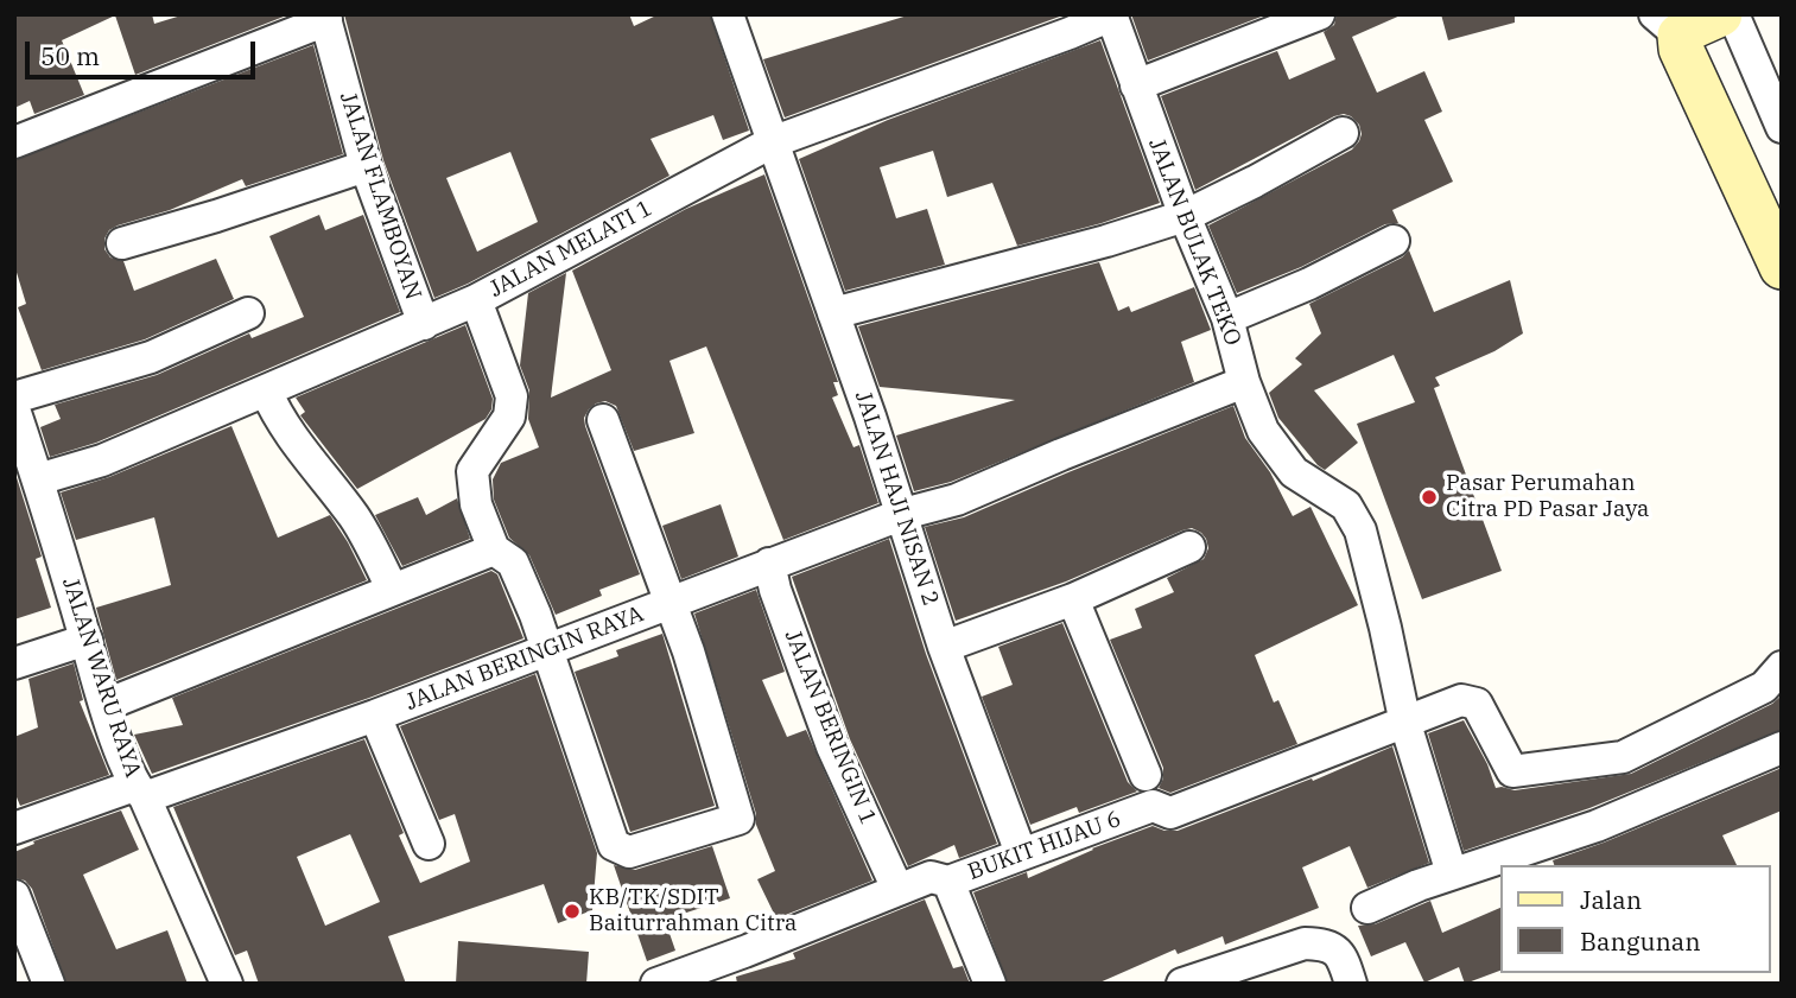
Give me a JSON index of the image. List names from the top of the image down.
{
  "streets": {
    "street": [
      "JALAN FLAMBOYAN",
      "JALAN BULAK TEKO",
      "JALAN MELATI 1",
      "JALAN HAJI NISAN 2",
      "JALAN BERINGIN RAYA",
      "JALAN WARU RAYA",
      "JALAN BERINGIN 1",
      "BUKIT HIJAU 6"
    ]
  },
  "crossings": [
    ["JALAN BULAK TEKO", "JALAN MELATI 1"],
    ["JALAN BULAK TEKO", "JALAN BERINGIN RAYA"],
    ["JALAN BULAK TEKO", "BUKIT HIJAU 6"],
    ["JALAN MELATI 1", "JALAN HAJI NISAN 2"],
    ["JALAN MELATI 1", "JALAN BERINGIN RAYA"],
    ["JALAN HAJI NISAN 2", "JALAN BERINGIN RAYA"],
    ["JALAN HAJI NISAN 2", "BUKIT HIJAU 6"],
    ["JALAN BERINGIN RAYA", "JALAN WARU RAYA"],
    ["JALAN BERINGIN RAYA", "JALAN BERINGIN 1"],
    ["JALAN BERINGIN 1", "BUKIT HIJAU 6"]
  ],
  "places": ["Pasar Perumahan Citra PD Pasar Jaya", "KB/TK/SDIT Baiturrahman Citra"],
  "legend": ["Jalan", "Bangunan"],
  "scale_bar": "50 m"
}
